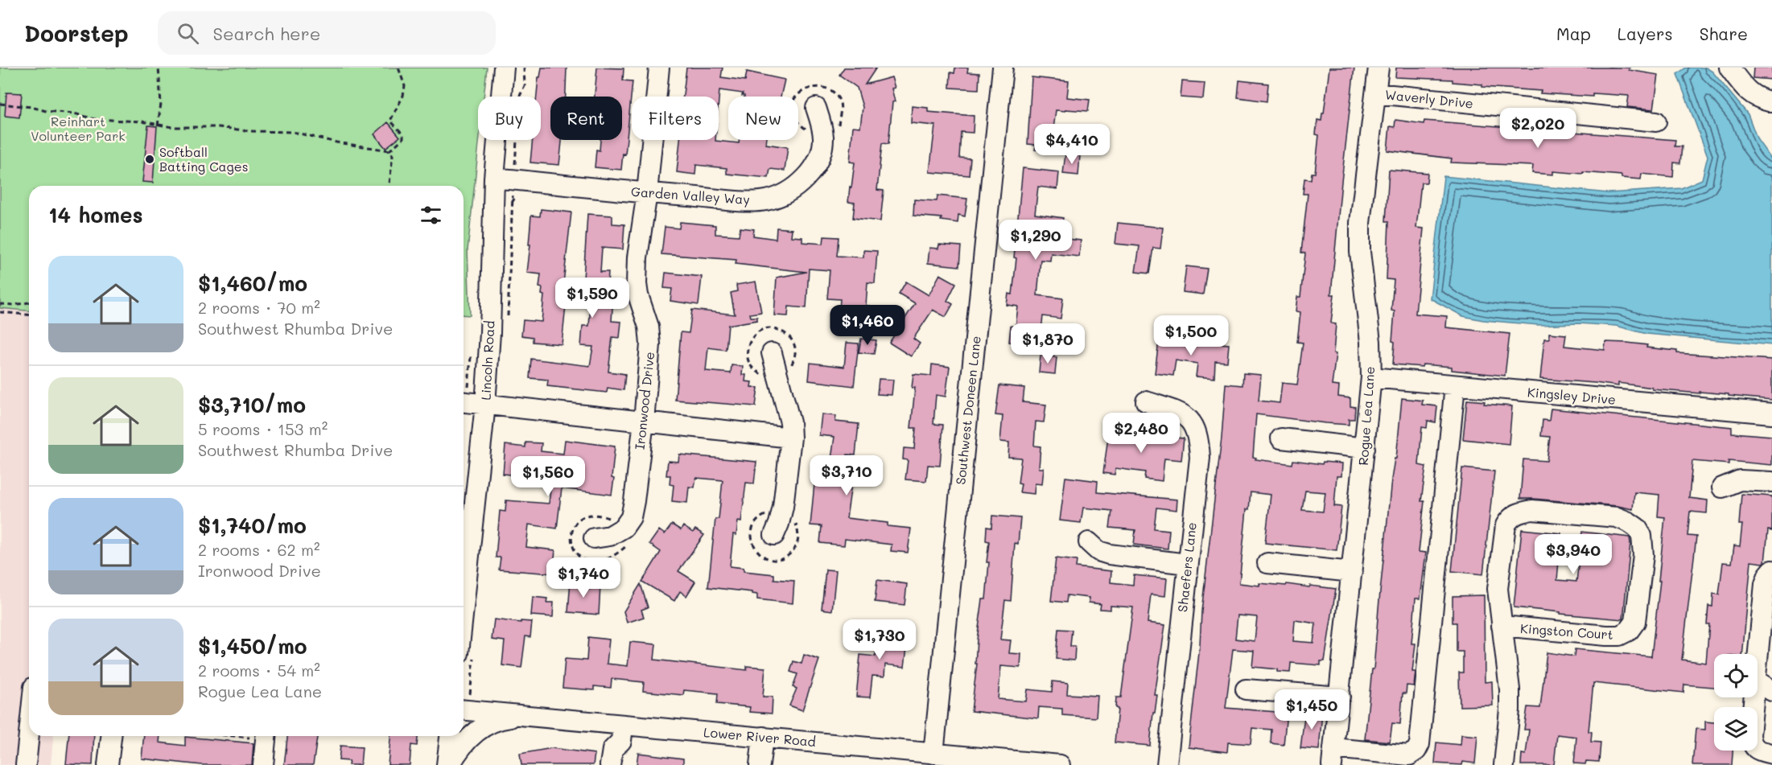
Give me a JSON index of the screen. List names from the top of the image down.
{
  "streets": {
    "street": [
      "Waverly Drive",
      "Garden Valley Way",
      "Lincoln Road",
      "Kingsley Drive",
      "Ironwood Drive",
      "Southwest Doneen Lane",
      "Rogue Lea Lane",
      "Shaefers Lane",
      "Kingston Court",
      "Lower River Road"
    ]
  },
  "crossings": [
    ["Waverly Drive", "Rogue Lea Lane"],
    ["Garden Valley Way", "Lincoln Road"],
    ["Garden Valley Way", "Ironwood Drive"],
    ["Kingsley Drive", "Rogue Lea Lane"],
    ["Southwest Doneen Lane", "Lower River Road"]
  ],
  "parks": ["Reinhart Volunteer Park"],
  "places": ["Softball Batting Cages"],
  "page": {
    "header": "Doorstep",
    "search": "Search here",
    "nav": ["Map", "Layers", "Share"],
    "chip": [
      "Buy",
      "Rent",
      "Filters",
      "New"
    ],
    "price": [
      "$2,020",
      "$4,410",
      "$1,290",
      "$1,590",
      "$1,460",
      "$1,500",
      "$1,870",
      "$2,480",
      "$3,710",
      "$1,560",
      "$3,940",
      "$1,740",
      "$1,730",
      "$1,450"
    ],
    "heading": "14 homes",
    "list": [
      {
        "name": "$1,460/mo",
        "note": "2 rooms · 70 m² · Southwest Rhumba Drive"
      },
      {
        "name": "$3,710/mo",
        "note": "5 rooms · 153 m² · Southwest Rhumba Drive"
      },
      {
        "name": "$1,740/mo",
        "note": "2 rooms · 62 m² · Ironwood Drive"
      },
      {
        "name": "$1,450/mo",
        "note": "2 rooms · 54 m² · Rogue Lea Lane"
      }
    ]
  }
}
